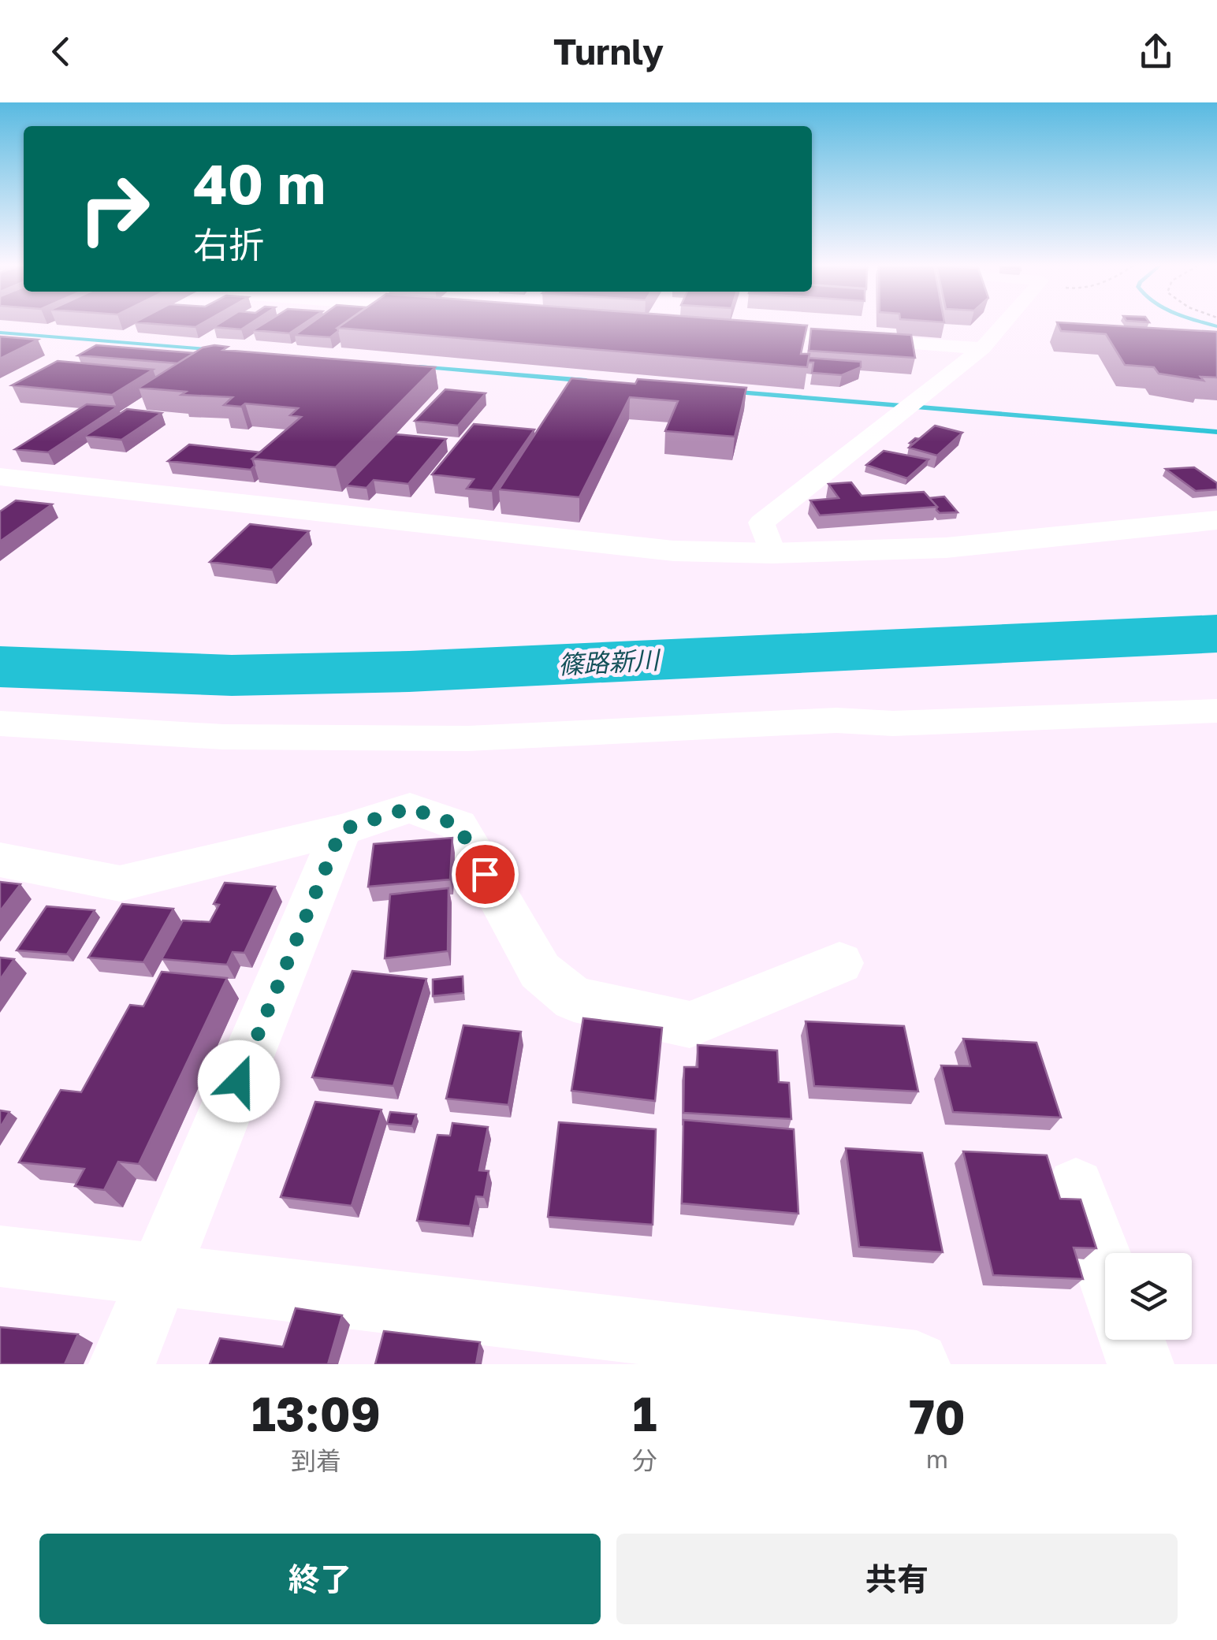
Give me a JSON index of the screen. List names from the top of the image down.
{
  "water": ["篠路新川"],
  "page": {
    "header": "Turnly",
    "turn": ["40 m", "右折"],
    "eta": [
      "13:09",
      "到着",
      "1",
      "分",
      "70",
      "m"
    ],
    "buttons": ["終了", "共有"]
  }
}
